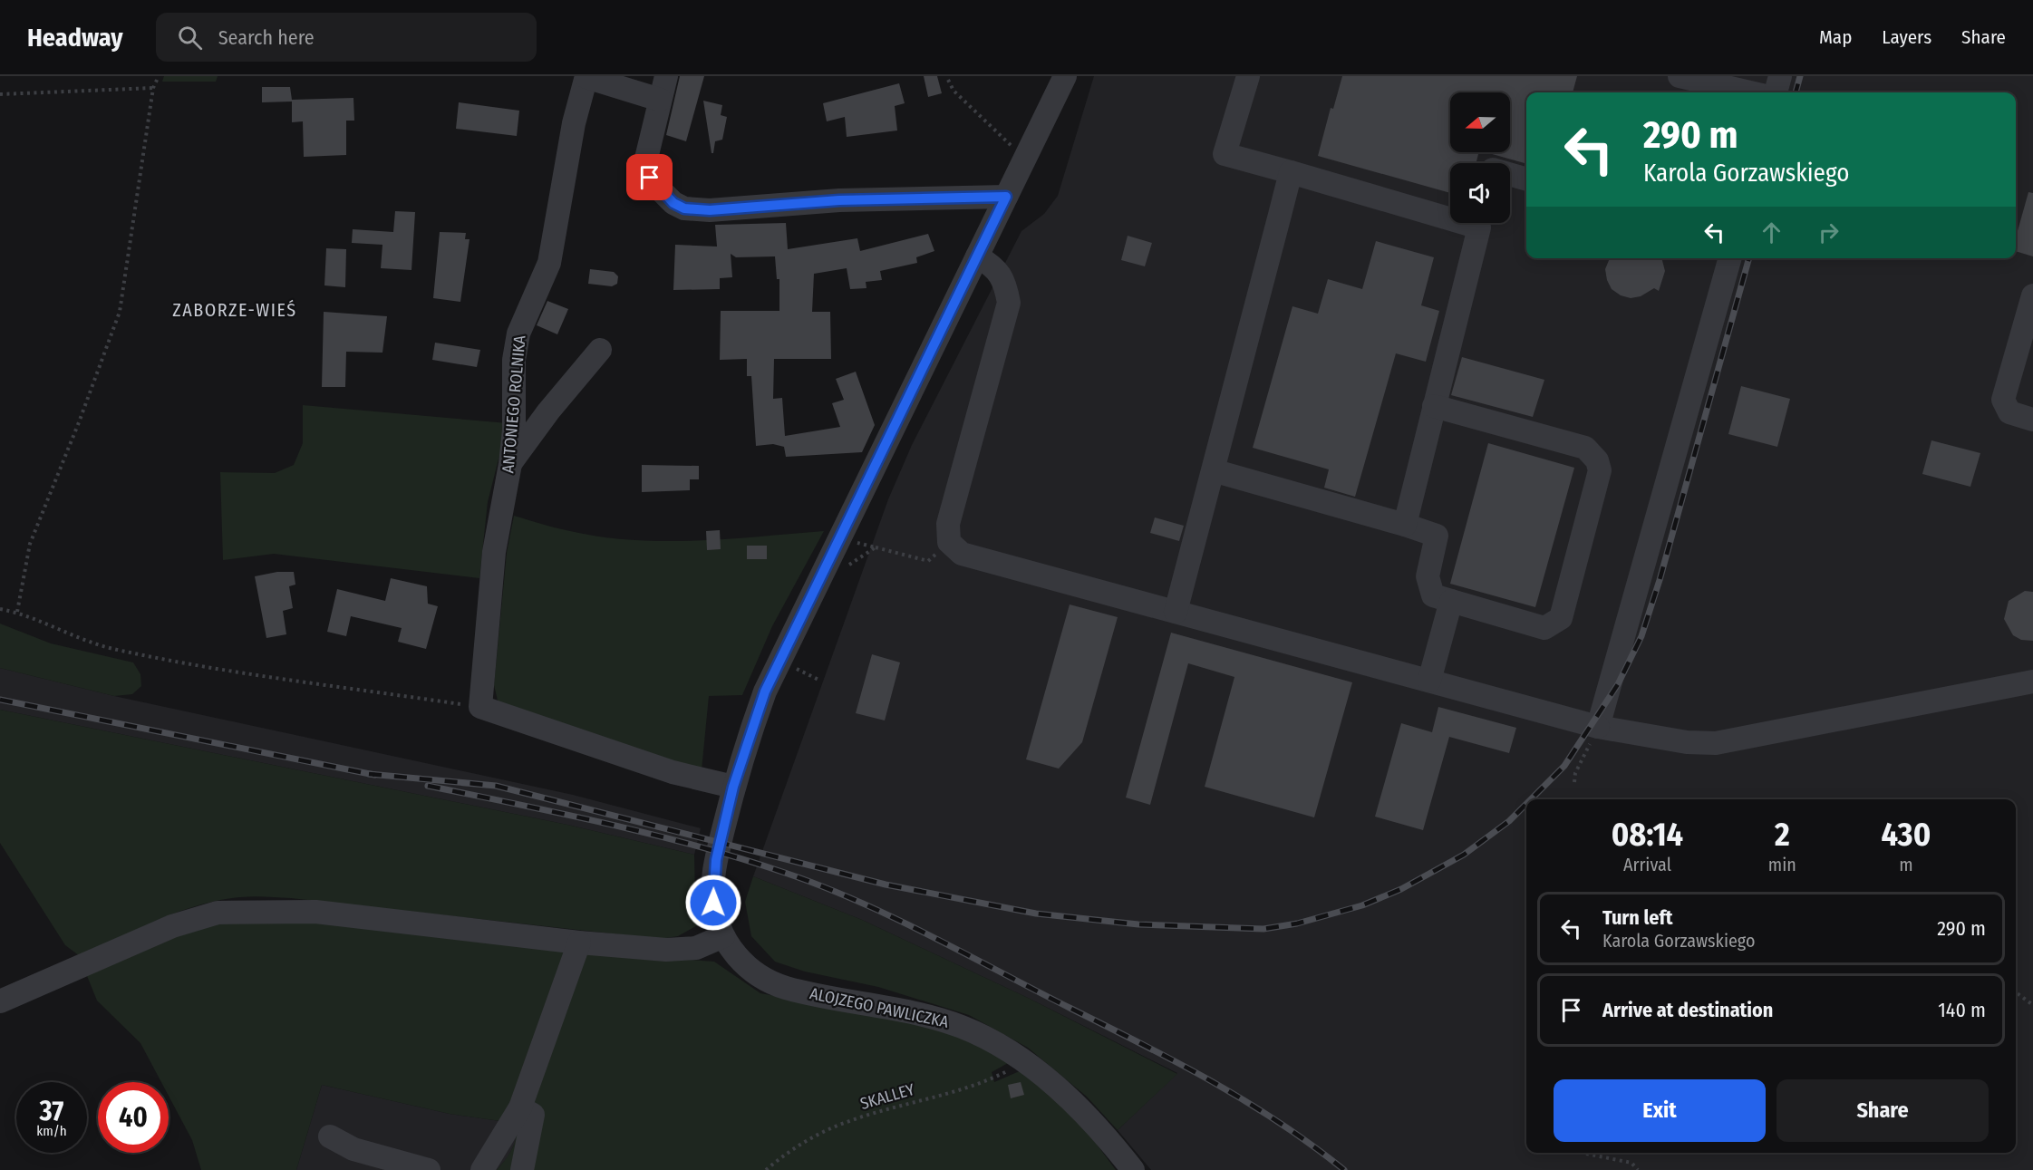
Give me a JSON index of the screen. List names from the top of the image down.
{
  "streets": {
    "street": ["ANTONIEGO ROLNIKA", "ALOJZEGO PAWLICZKA"],
    "path": ["SKALLEY"]
  },
  "crossings": [
    ["ALOJZEGO PAWLICZKA", "SKALLEY"]
  ],
  "districts": ["ZABORZE-WIEŚ"],
  "north": "left",
  "page": {
    "header": "Headway",
    "search": "Search here",
    "nav": ["Map", "Layers", "Share"],
    "turn": ["290 m", "Karola Gorzawskiego"],
    "eta": [
      "08:14",
      "Arrival",
      "2",
      "min",
      "430",
      "m"
    ],
    "list": [
      {
        "name": "Turn left",
        "note": "Karola Gorzawskiego",
        "value": "290 m"
      },
      {
        "name": "Arrive at destination",
        "value": "140 m"
      }
    ],
    "buttons": ["Exit", "Share"],
    "speed": "37 km/h",
    "limit": "40"
  }
}
